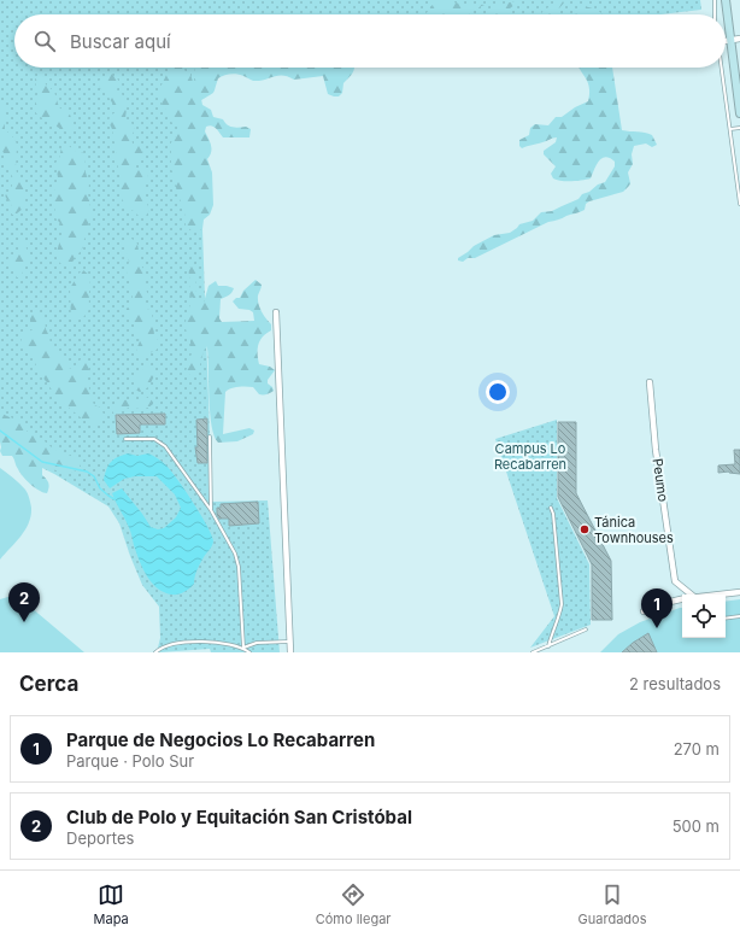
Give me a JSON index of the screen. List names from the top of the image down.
{
  "streets": {
    "street": ["Peumo"]
  },
  "parks": ["Campus Lo Recabarren"],
  "places": ["Tánica Townhouses"],
  "page": {
    "search": "Buscar aquí",
    "pins": ["2", "1"],
    "heading": ["Cerca", "2 resultados"],
    "list": [
      {
        "mark": "1",
        "name": "Parque de Negocios Lo Recabarren",
        "note": "Parque · Polo Sur",
        "value": "270 m"
      },
      {
        "mark": "2",
        "name": "Club de Polo y Equitación San Cristóbal",
        "note": "Deportes",
        "value": "500 m"
      }
    ],
    "nav": ["Mapa", "Cómo llegar", "Guardados"]
  }
}
